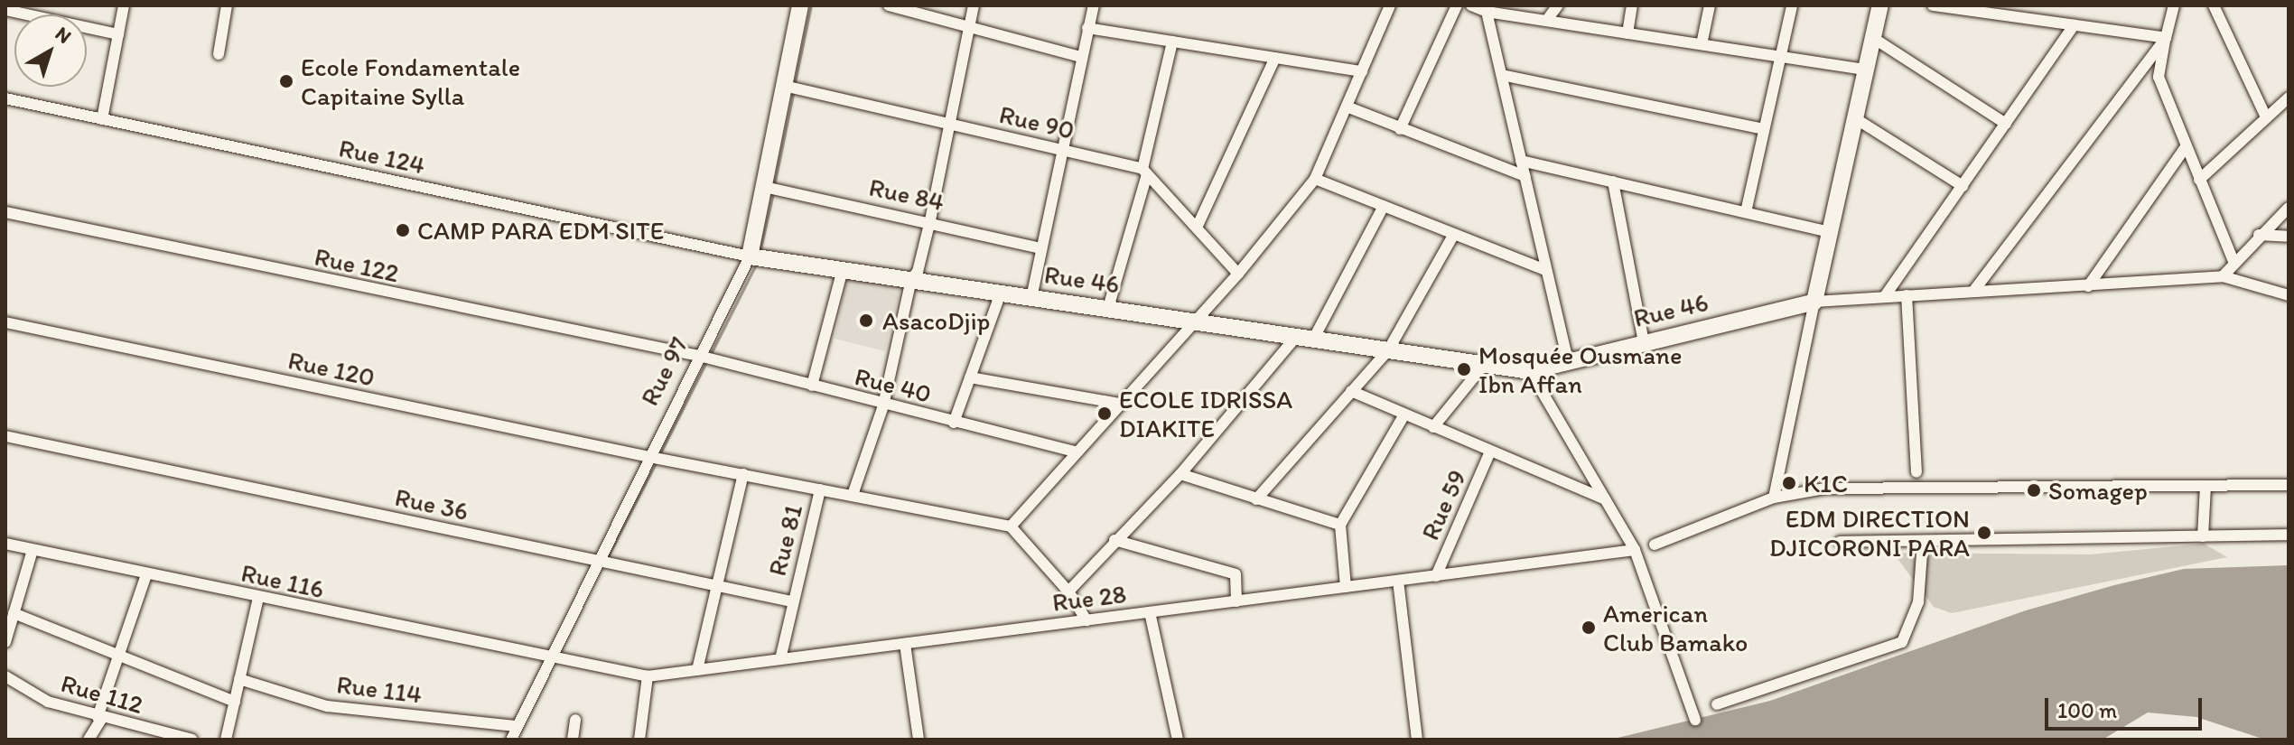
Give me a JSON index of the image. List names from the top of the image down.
{
  "streets": {
    "street": [
      "Rue 90",
      "Rue 124",
      "Rue 84",
      "Rue 122",
      "Rue 46",
      "Rue 120",
      "Rue 97",
      "Rue 40",
      "Rue 36",
      "Rue 59",
      "Rue 81",
      "Rue 116",
      "Rue 28",
      "Rue 114",
      "Rue 112"
    ]
  },
  "crossings": [
    ["Rue 90", "Rue 97"],
    ["Rue 124", "Rue 46"],
    ["Rue 124", "Rue 97"],
    ["Rue 84", "Rue 97"],
    ["Rue 122", "Rue 97"],
    ["Rue 122", "Rue 40"],
    ["Rue 46", "Rue 97"],
    ["Rue 120", "Rue 97"],
    ["Rue 120", "Rue 81"],
    ["Rue 97", "Rue 40"],
    ["Rue 97", "Rue 36"],
    ["Rue 97", "Rue 116"],
    ["Rue 97", "Rue 28"],
    ["Rue 97", "Rue 114"],
    ["Rue 36", "Rue 81"],
    ["Rue 59", "Rue 28"],
    ["Rue 116", "Rue 28"]
  ],
  "places": [
    "Ecole Fondamentale Capitaine Sylla",
    "CAMP PARA EDM SITE",
    "AsacoDjip",
    "Mosquée Ousmane Ibn Affan",
    "ECOLE IDRISSA DIAKITE",
    "K1C",
    "Somagep",
    "EDM DIRECTION DJICORONI PARA",
    "American Club Bamako"
  ],
  "scale_bar": "100 m",
  "north": "top right"
}
